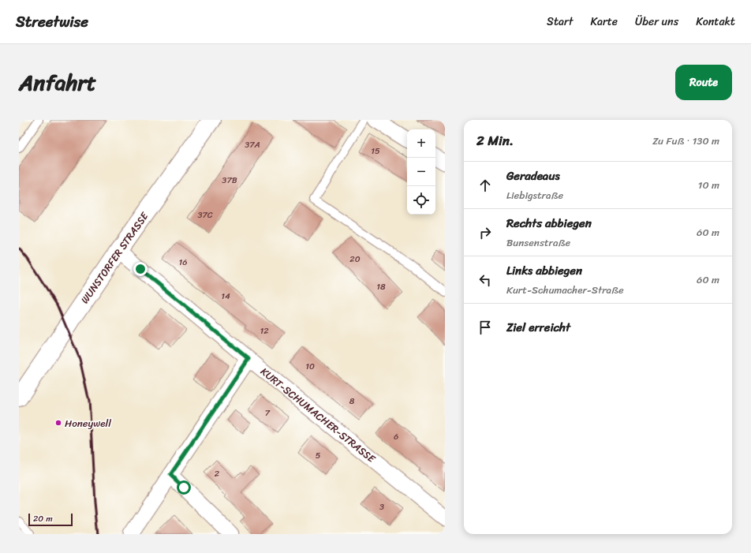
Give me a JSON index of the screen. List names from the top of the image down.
{
  "streets": {
    "street": ["WUNSTORFER STRASSE", "KURT-SCHUMACHER-STRASSE"]
  },
  "crossings": [
    ["WUNSTORFER STRASSE", "KURT-SCHUMACHER-STRASSE"]
  ],
  "places": ["Honeywell"],
  "house_numbers": [
    "37A",
    "15",
    "37B",
    "37C",
    "20",
    "16",
    "18",
    "14",
    "12",
    "10",
    "8",
    "7",
    "6",
    "5",
    "2",
    "3"
  ],
  "scale_bar": "20 m",
  "page": {
    "header": "Streetwise",
    "nav": [
      "Start",
      "Karte",
      "Über uns",
      "Kontakt"
    ],
    "title": "Anfahrt",
    "buttons": "Route",
    "heading": ["2 Min.", "Zu Fuß · 130 m"],
    "map_buttons": ["+", "−"],
    "list": [
      ["Geradeaus", "Liebigstraße", "10 m"],
      ["Rechts abbiegen", "Bunsenstraße", "60 m"],
      ["Links abbiegen", "Kurt-Schumacher-Straße", "60 m"],
      "Ziel erreicht"
    ],
    "scale": "20 m"
  }
}
